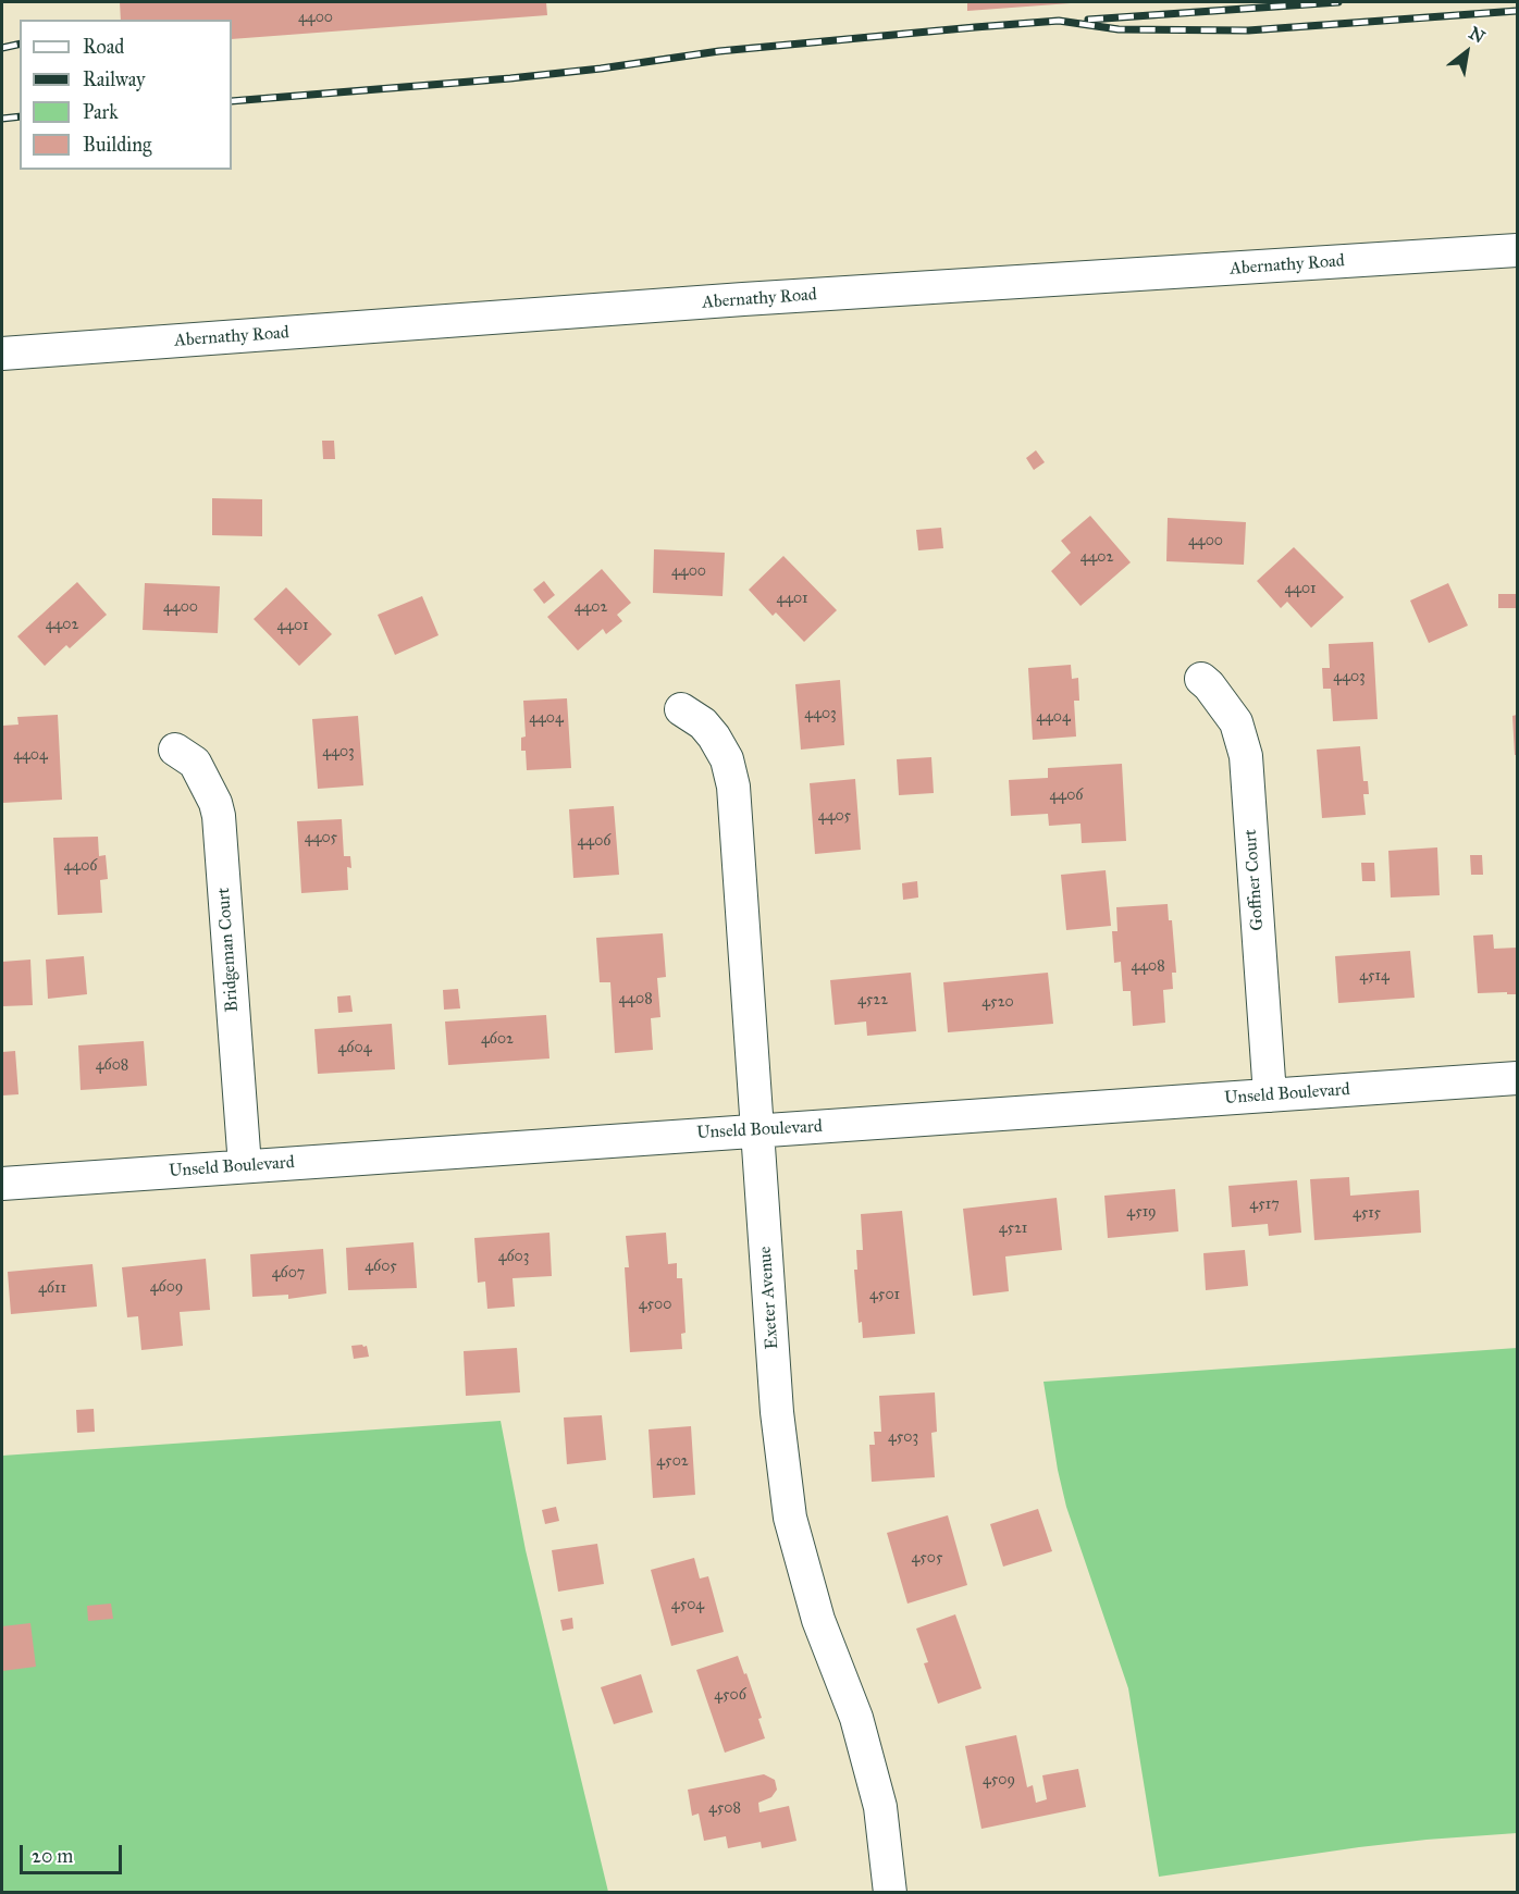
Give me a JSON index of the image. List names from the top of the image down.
{
  "streets": {
    "street": [
      "Abernathy Road",
      "Goffner Court",
      "Bridgeman Court",
      "Unseld Boulevard",
      "Exeter Avenue"
    ]
  },
  "crossings": [
    ["Goffner Court", "Unseld Boulevard"],
    ["Bridgeman Court", "Unseld Boulevard"],
    ["Unseld Boulevard", "Exeter Avenue"]
  ],
  "house_numbers": [
    "4400",
    "4400",
    "4402",
    "4400",
    "4401",
    "4401",
    "4400",
    "4402",
    "4402",
    "4401",
    "4403",
    "4403",
    "4404",
    "4404",
    "4403",
    "4404",
    "4406",
    "4405",
    "4405",
    "4406",
    "4406",
    "4408",
    "4514",
    "4408",
    "4522",
    "4520",
    "4602",
    "4604",
    "4608",
    "4517",
    "4519",
    "4515",
    "4521",
    "4603",
    "4605",
    "4607",
    "4609",
    "4611",
    "4501",
    "4500",
    "4503",
    "4502",
    "4505",
    "4504",
    "4506",
    "4509",
    "4508"
  ],
  "legend": [
    "Road",
    "Railway",
    "Park",
    "Building"
  ],
  "scale_bar": "20 m",
  "north": "top right"
}
